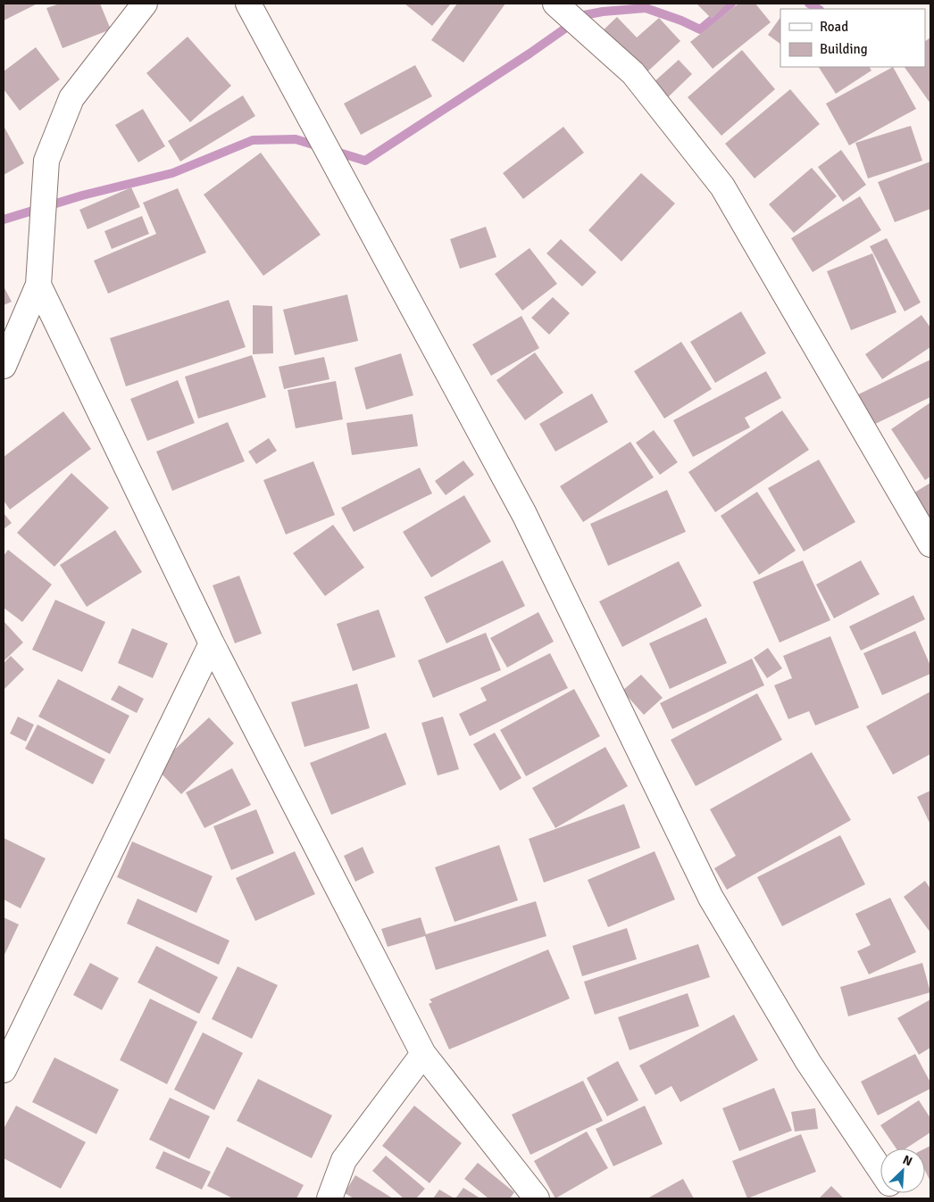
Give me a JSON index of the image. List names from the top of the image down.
{
  "legend": ["Road", "Building"],
  "north": "top right"
}
